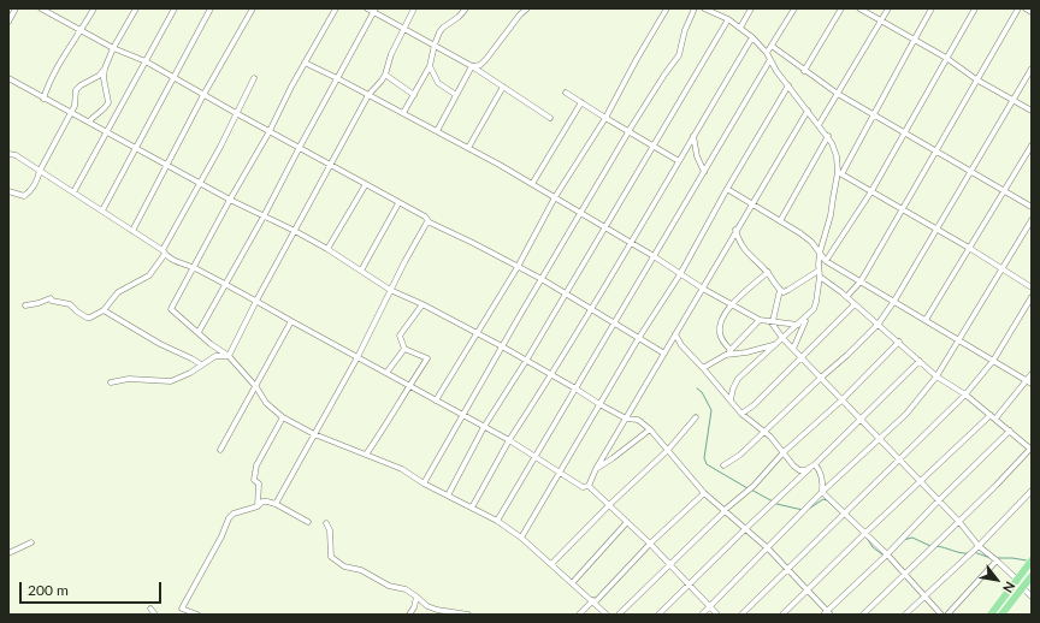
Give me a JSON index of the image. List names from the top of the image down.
{
  "scale_bar": "200 m",
  "north": "bottom right"
}
